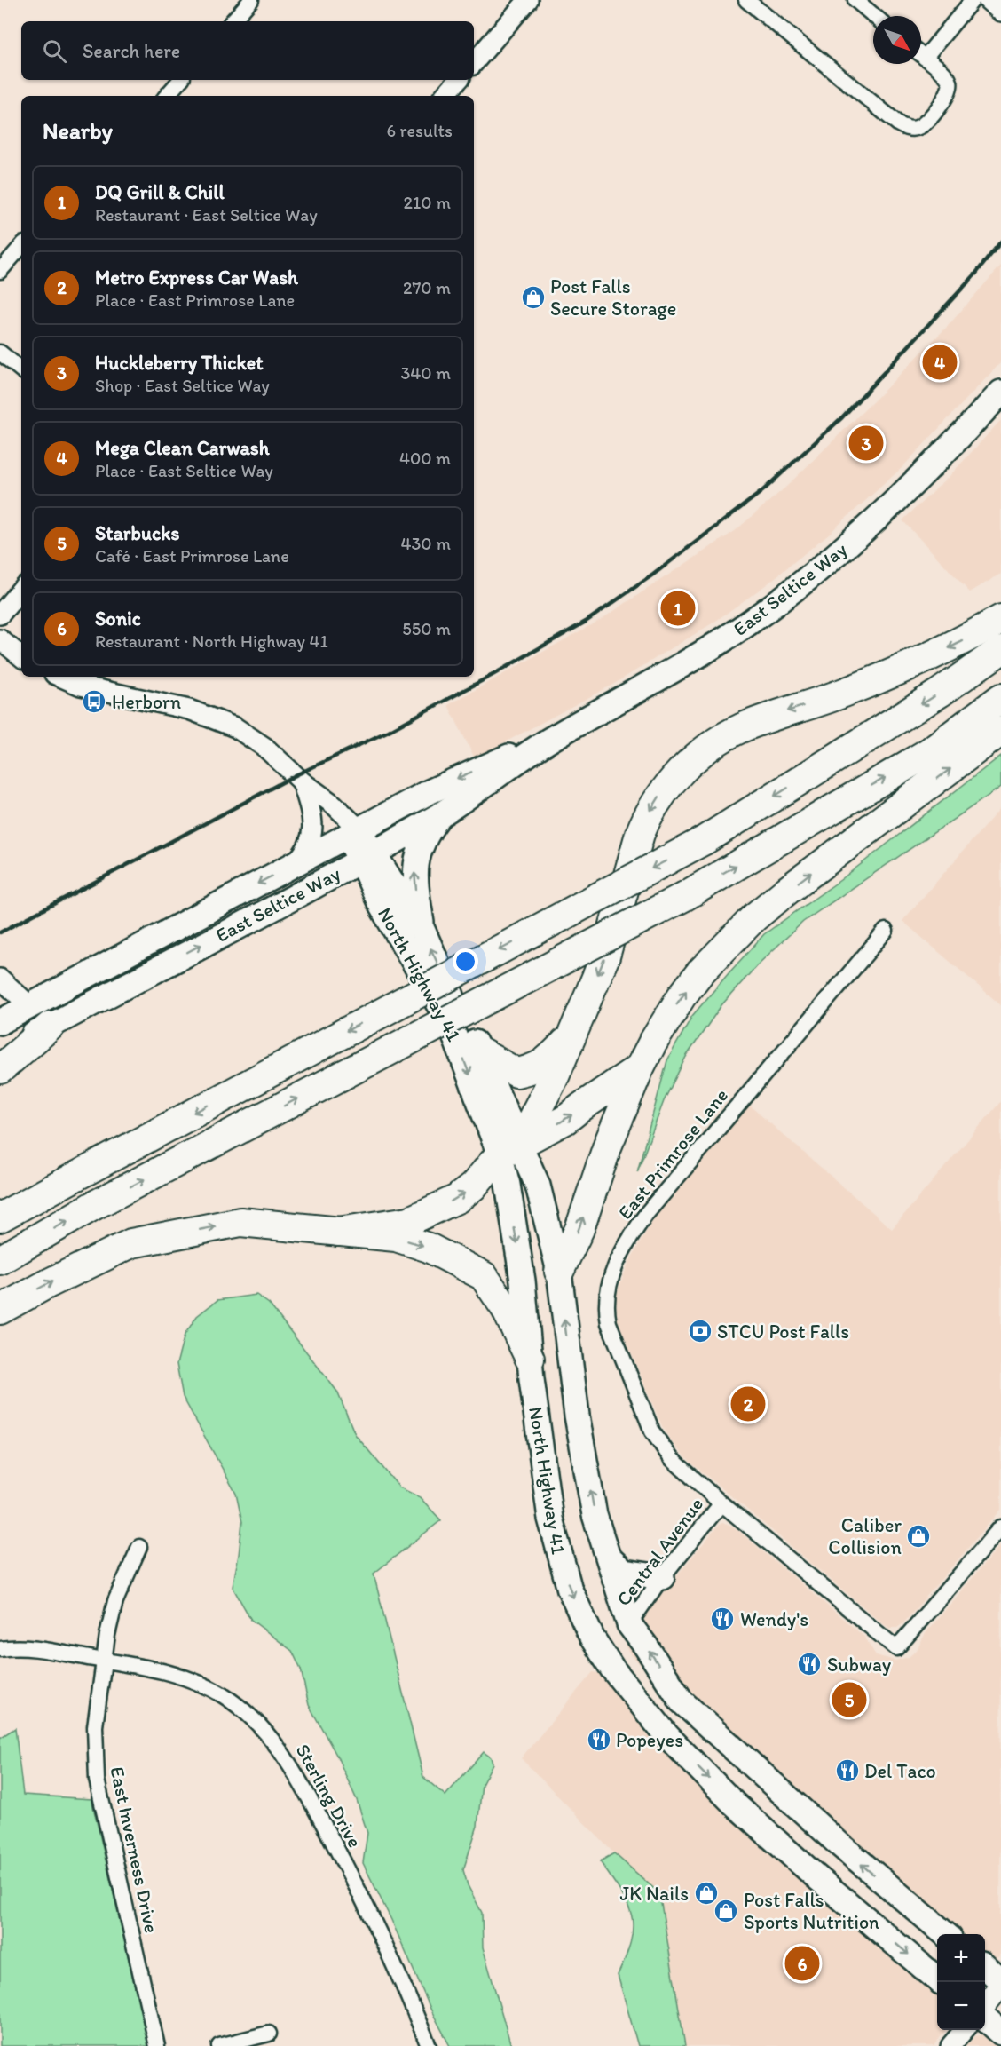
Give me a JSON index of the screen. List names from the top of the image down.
{
  "streets": {
    "main road": ["East Seltice Way", "North Highway 41"],
    "street": [
      "East Primrose Lane",
      "Central Avenue",
      "Sterling Drive",
      "East Inverness Drive"
    ]
  },
  "crossings": [
    ["East Seltice Way", "North Highway 41"],
    ["North Highway 41", "Central Avenue"],
    ["East Primrose Lane", "Central Avenue"],
    ["Sterling Drive", "East Inverness Drive"]
  ],
  "places": {
    "shop": [
      "Post Falls Secure Storage",
      "Caliber Collision",
      "JK Nails",
      "Post Falls Sports Nutrition"
    ],
    "bus stop": ["Herborn"],
    "bank": ["STCU Post Falls"],
    "restaurant": [
      "Wendy's",
      "Subway",
      "Popeyes",
      "Del Taco"
    ]
  },
  "north": "bottom right",
  "page": {
    "search": "Search here",
    "heading": ["Nearby", "6 results"],
    "list": [
      {
        "mark": "1",
        "name": "DQ Grill & Chill",
        "note": "Restaurant · East Seltice Way",
        "value": "210 m"
      },
      {
        "mark": "2",
        "name": "Metro Express Car Wash",
        "note": "Place · East Primrose Lane",
        "value": "270 m"
      },
      {
        "mark": "3",
        "name": "Huckleberry Thicket",
        "note": "Shop · East Seltice Way",
        "value": "340 m"
      },
      {
        "mark": "4",
        "name": "Mega Clean Carwash",
        "note": "Place · East Seltice Way",
        "value": "400 m"
      },
      {
        "mark": "5",
        "name": "Starbucks",
        "note": "Café · East Primrose Lane",
        "value": "430 m"
      },
      {
        "mark": "6",
        "name": "Sonic",
        "note": "Restaurant · North Highway 41",
        "value": "550 m"
      }
    ],
    "pins": [
      "4",
      "3",
      "1",
      "2",
      "5",
      "6"
    ],
    "map_buttons": ["+", "−"]
  }
}
